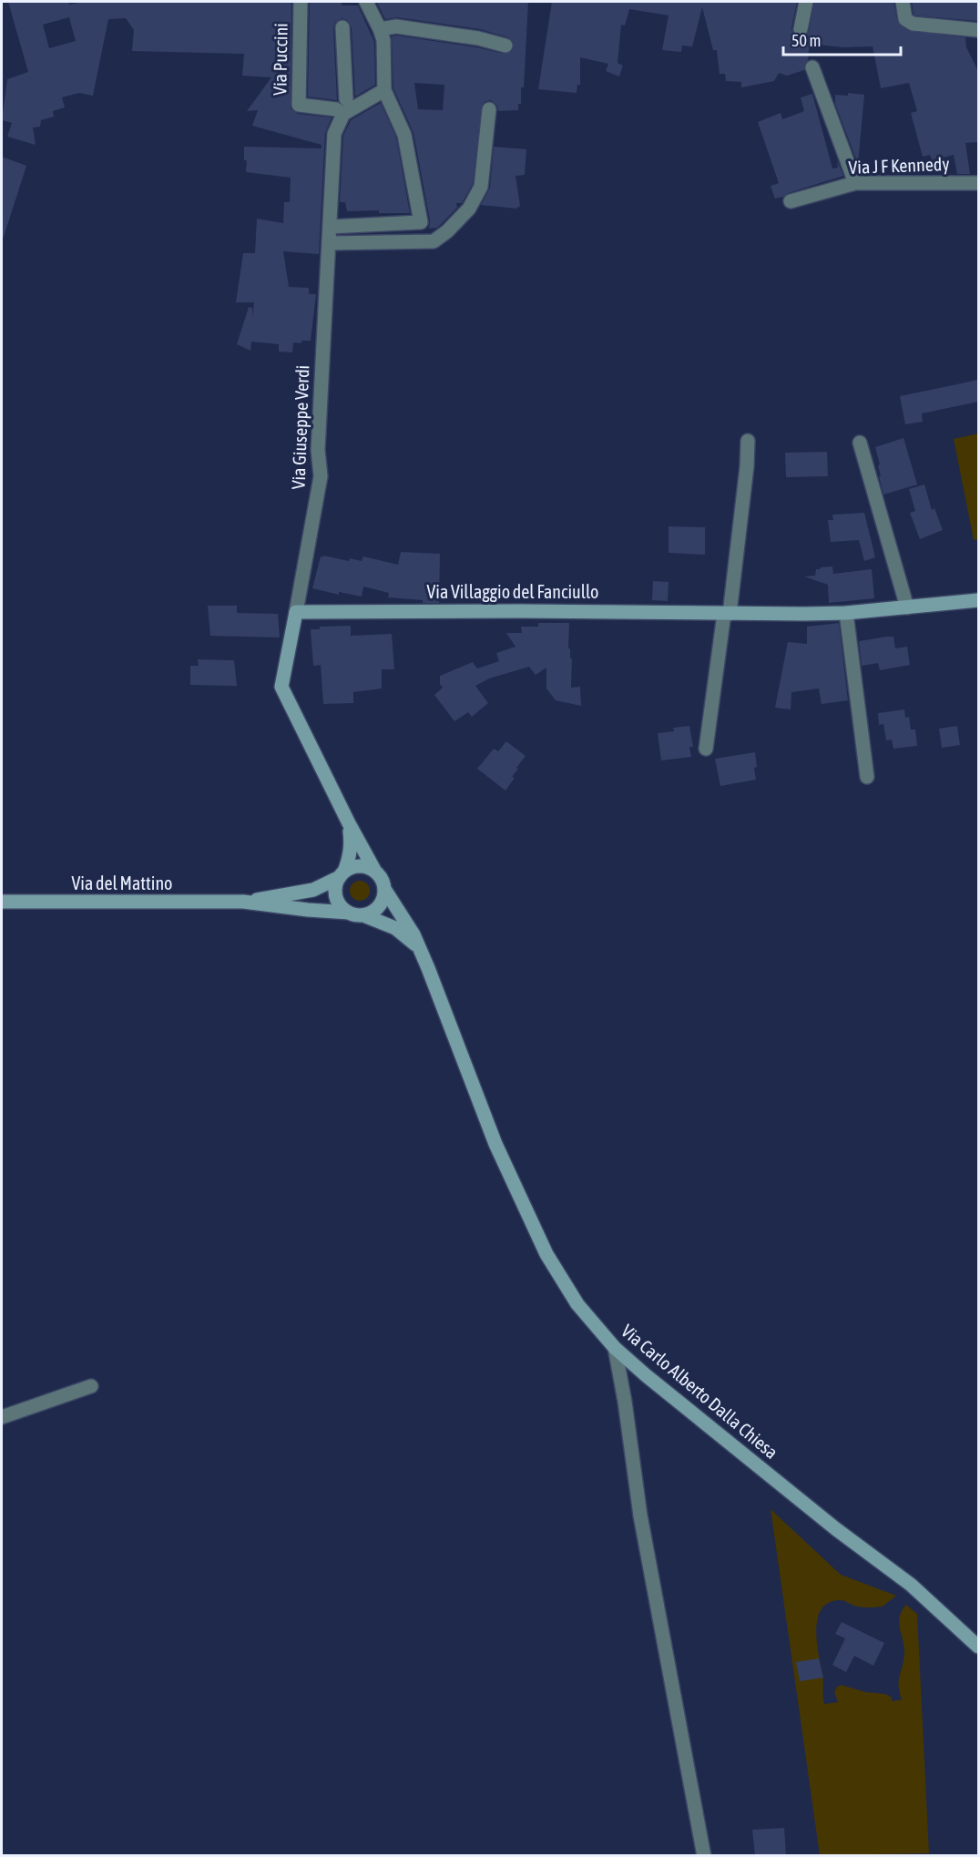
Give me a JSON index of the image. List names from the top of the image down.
{
  "streets": {
    "main road": [
      "Via Giuseppe Verdi",
      "Via Villaggio del Fanciullo",
      "Via del Mattino",
      "Via Carlo Alberto Dalla Chiesa"
    ],
    "street": ["Via Puccini", "Via J F Kennedy"]
  },
  "crossings": [
    ["Via Puccini", "Via Giuseppe Verdi"],
    ["Via Giuseppe Verdi", "Via Villaggio del Fanciullo"],
    ["Via Giuseppe Verdi", "Via del Mattino"],
    ["Via Giuseppe Verdi", "Via Carlo Alberto Dalla Chiesa"],
    ["Via del Mattino", "Via Carlo Alberto Dalla Chiesa"]
  ],
  "scale_bar": "50 m"
}
